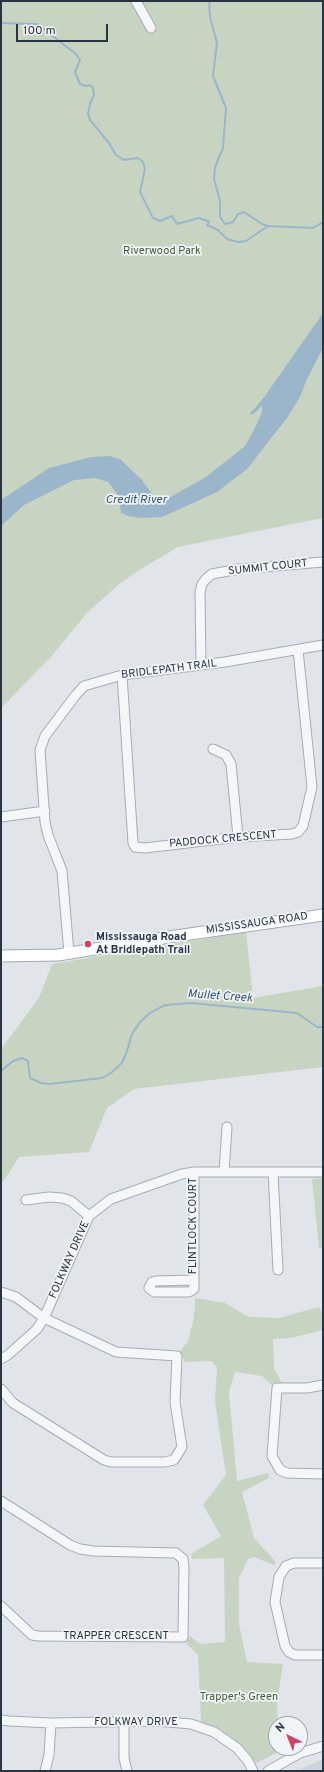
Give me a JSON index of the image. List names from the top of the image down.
{
  "streets": {
    "main road": ["MISSISSAUGA ROAD"],
    "street": [
      "SUMMIT COURT",
      "BRIDLEPATH TRAIL",
      "PADDOCK CRESCENT",
      "FLINTLOCK COURT",
      "FOLKWAY DRIVE",
      "TRAPPER CRESCENT"
    ]
  },
  "crossings": [
    ["SUMMIT COURT", "BRIDLEPATH TRAIL"],
    ["BRIDLEPATH TRAIL", "PADDOCK CRESCENT"],
    ["BRIDLEPATH TRAIL", "MISSISSAUGA ROAD"],
    ["FLINTLOCK COURT", "FOLKWAY DRIVE"]
  ],
  "water": ["Credit River", "Mullet Creek"],
  "parks": ["Riverwood Park", "Trapper's Green"],
  "places": ["Mississauga Road At Bridlepath Trail"],
  "scale_bar": "100 m",
  "north": "top left"
}
